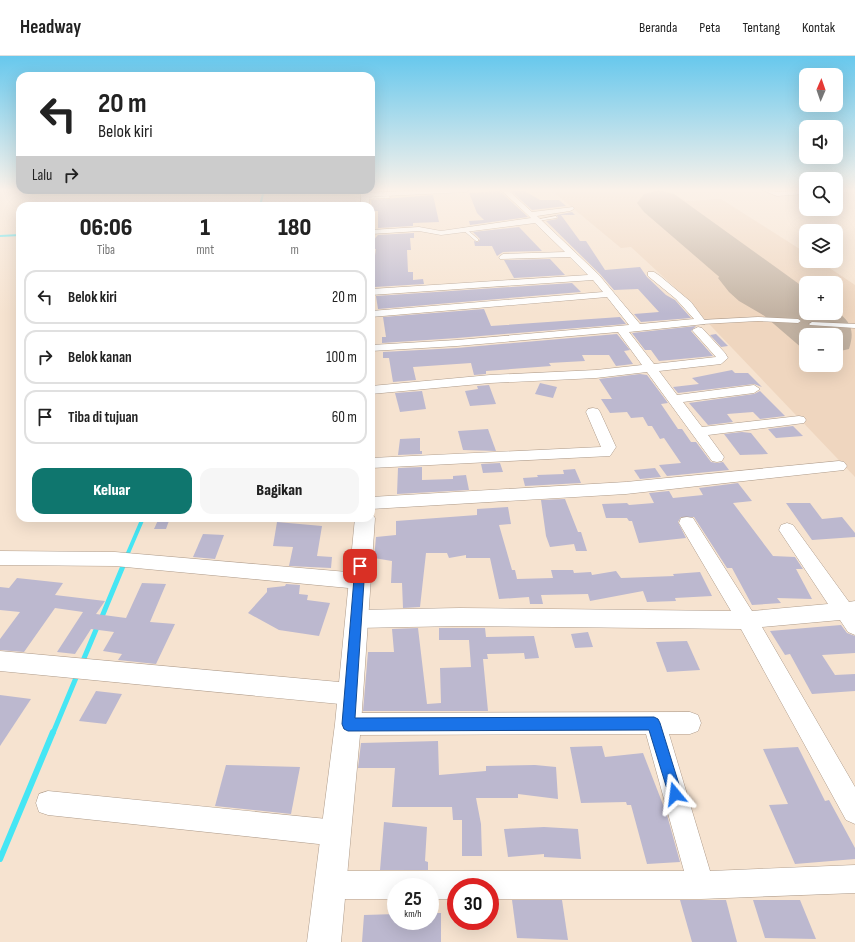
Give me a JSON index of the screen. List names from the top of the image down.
{
  "north": "top",
  "page": {
    "header": "Headway",
    "nav": [
      "Beranda",
      "Peta",
      "Tentang",
      "Kontak"
    ],
    "map_buttons": ["+", "−"],
    "turn": ["20 m", "Belok kiri"],
    "then": "Lalu",
    "eta": [
      "06:06",
      "Tiba",
      "1",
      "mnt",
      "180",
      "m"
    ],
    "list": [
      {
        "name": "Belok kiri",
        "value": "20 m"
      },
      {
        "name": "Belok kanan",
        "value": "100 m"
      },
      {
        "name": "Tiba di tujuan",
        "value": "60 m"
      }
    ],
    "buttons": ["Keluar", "Bagikan"],
    "speed": "25 km/h",
    "limit": "30"
  }
}
